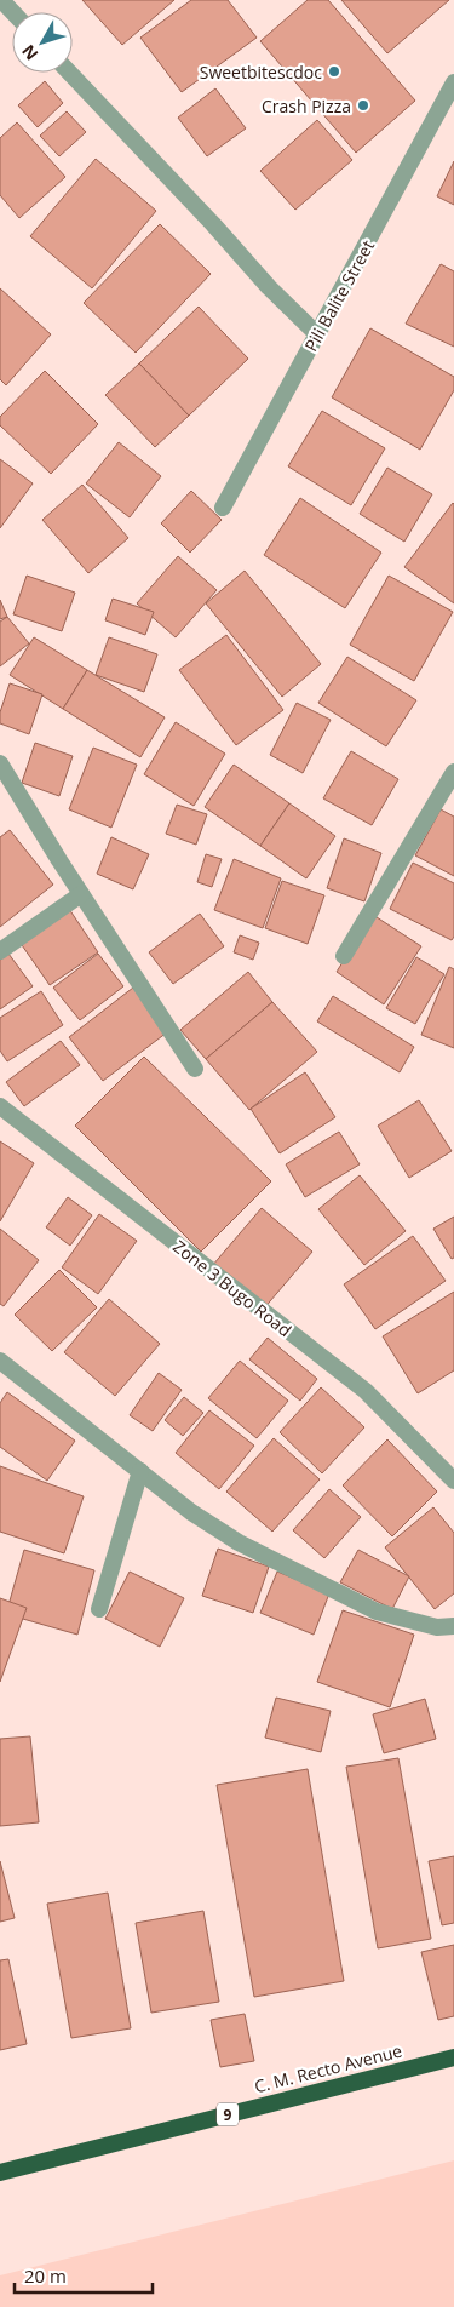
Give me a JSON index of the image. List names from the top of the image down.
{
  "streets": {
    "highway": ["C. M. Recto Avenue", "9"],
    "street": ["Pili Balite Street", "Zone 3 Bugo Road"]
  },
  "places": ["Sweetbitescdoc", "Crash Pizza"],
  "scale_bar": "20 m",
  "north": "bottom left"
}
